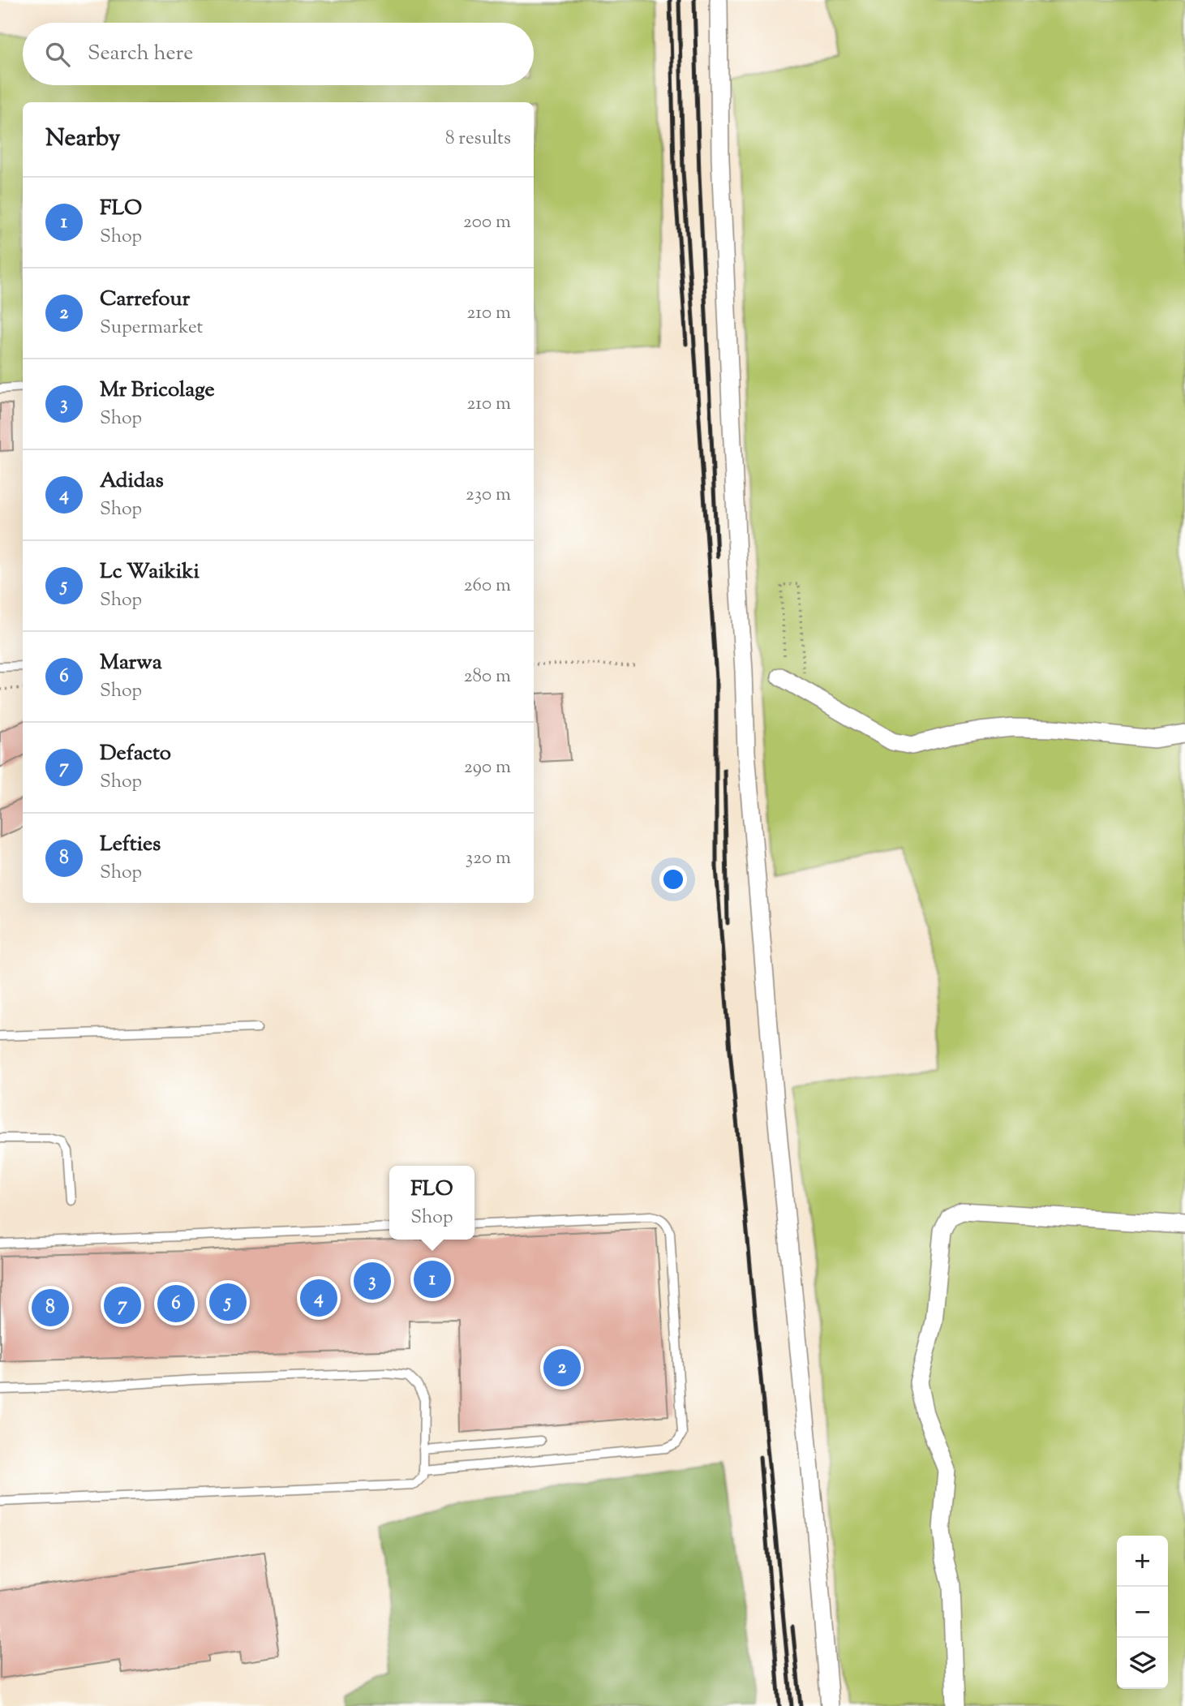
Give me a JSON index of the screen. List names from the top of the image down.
{
  "page": {
    "search": "Search here",
    "heading": ["Nearby", "8 results"],
    "list": [
      {
        "mark": "1",
        "name": "FLO",
        "note": "Shop",
        "value": "200 m"
      },
      {
        "mark": "2",
        "name": "Carrefour",
        "note": "Supermarket",
        "value": "210 m"
      },
      {
        "mark": "3",
        "name": "Mr Bricolage",
        "note": "Shop",
        "value": "210 m"
      },
      {
        "mark": "4",
        "name": "Adidas",
        "note": "Shop",
        "value": "230 m"
      },
      {
        "mark": "5",
        "name": "Lc Waikiki",
        "note": "Shop",
        "value": "260 m"
      },
      {
        "mark": "6",
        "name": "Marwa",
        "note": "Shop",
        "value": "280 m"
      },
      {
        "mark": "7",
        "name": "Defacto",
        "note": "Shop",
        "value": "290 m"
      },
      {
        "mark": "8",
        "name": "Lefties",
        "note": "Shop",
        "value": "320 m"
      }
    ],
    "popup": ["FLO", "Shop"],
    "pins": [
      "1",
      "3",
      "4",
      "5",
      "6",
      "7",
      "8",
      "2"
    ],
    "map_buttons": ["+", "−"]
  }
}
